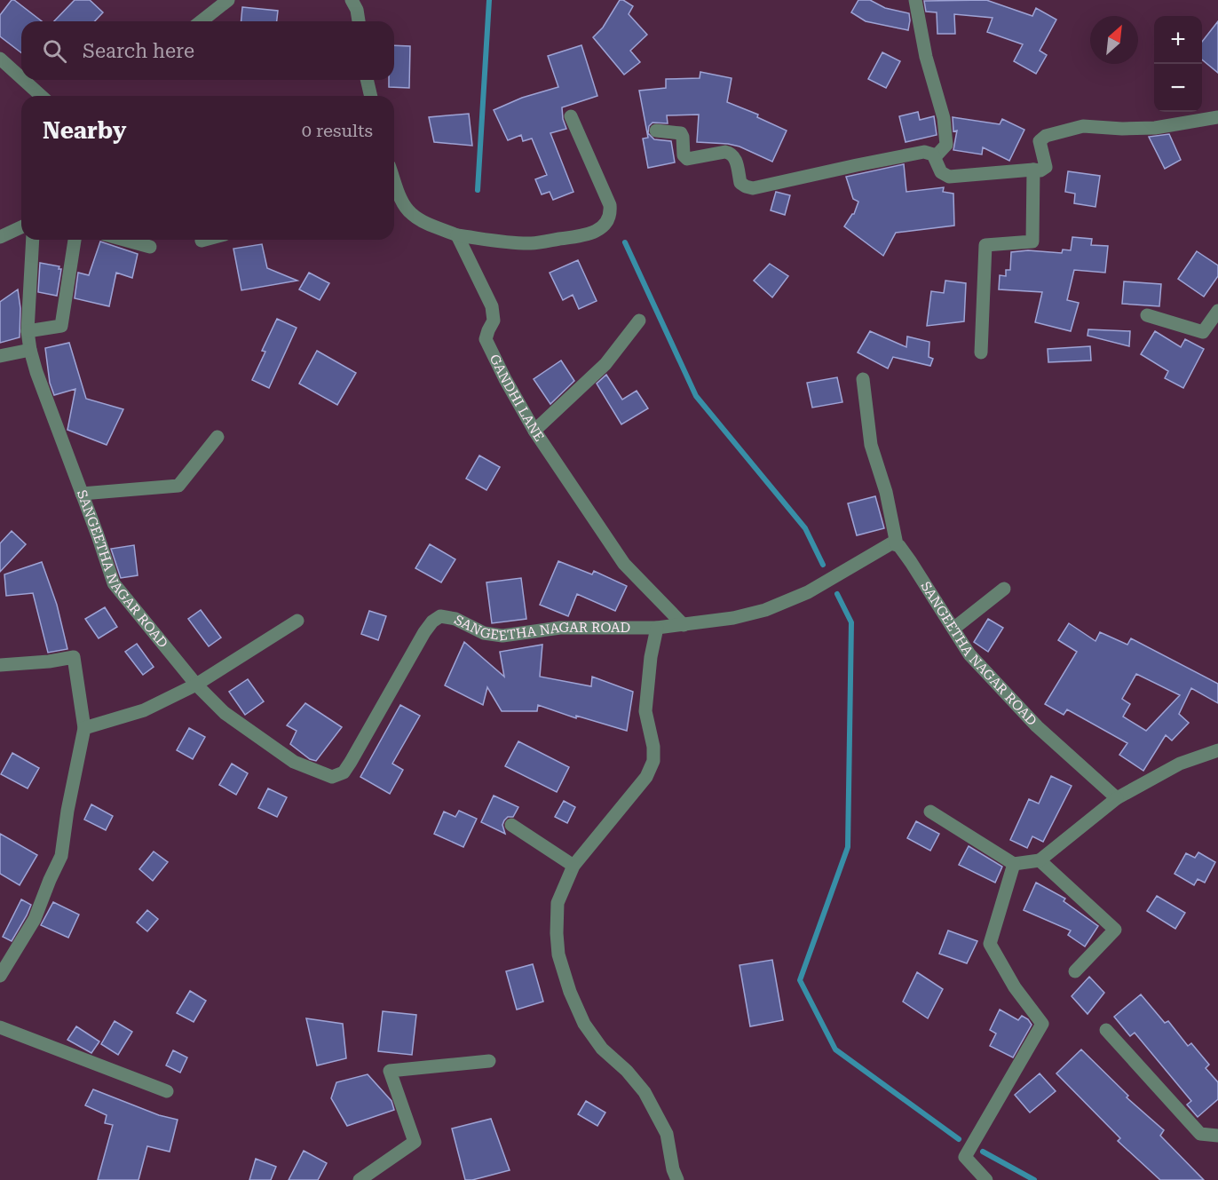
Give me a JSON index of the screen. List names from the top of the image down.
{
  "streets": {
    "street": ["GANDHI LANE", "SANGEETHA NAGAR ROAD"]
  },
  "crossings": [
    ["GANDHI LANE", "SANGEETHA NAGAR ROAD"]
  ],
  "north": "top right",
  "page": {
    "map_buttons": ["+", "−"],
    "search": "Search here",
    "heading": ["Nearby", "0 results"]
  }
}
